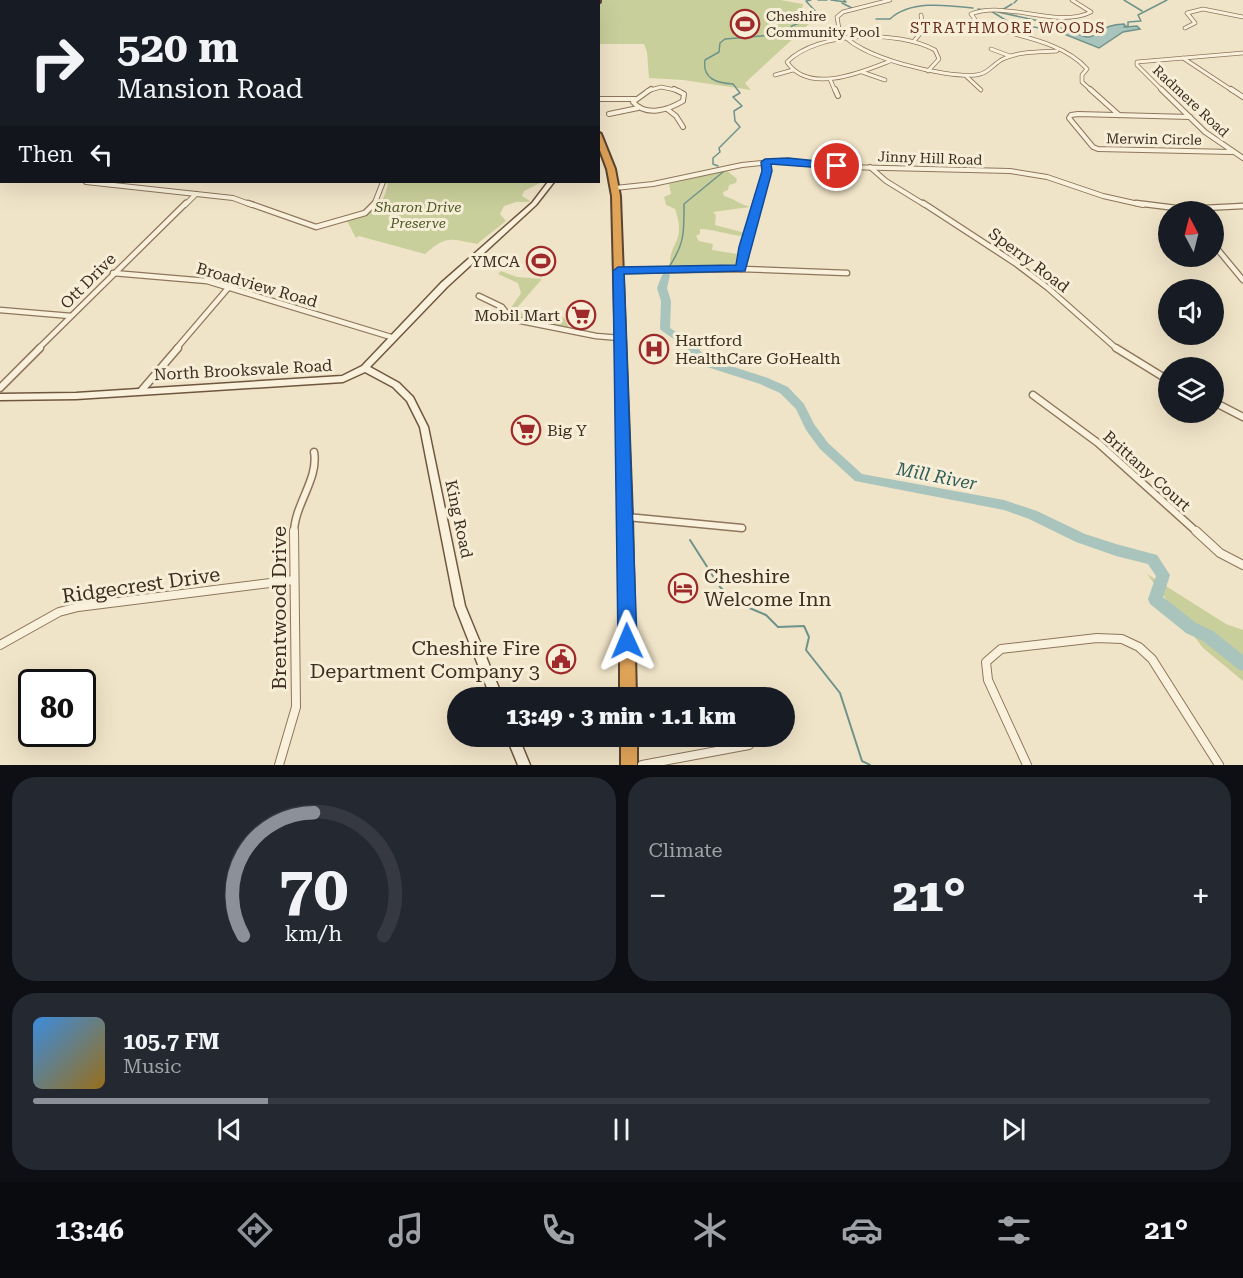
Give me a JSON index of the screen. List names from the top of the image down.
{
  "streets": {
    "main road": ["North Brooksvale Road", "King Road"],
    "street": [
      "Radmere Road",
      "Merwin Circle",
      "Jinny Hill Road",
      "Sperry Road",
      "Ott Drive",
      "Broadview Road",
      "Brittany Court",
      "Ridgecrest Drive",
      "Brentwood Drive"
    ]
  },
  "crossings": [
    ["Radmere Road", "Merwin Circle"],
    ["Jinny Hill Road", "Sperry Road"],
    ["Ott Drive", "Broadview Road"],
    ["Broadview Road", "North Brooksvale Road"],
    ["North Brooksvale Road", "King Road"],
    ["Ridgecrest Drive", "Brentwood Drive"]
  ],
  "districts": ["STRATHMORE WOODS"],
  "water": ["Mill River"],
  "parks": ["Sharon Drive Preserve"],
  "places": {
    "sports": ["Cheshire Community Pool", "YMCA"],
    "supermarket": ["Mobil Mart", "Big Y"],
    "hospital": ["Hartford HealthCare GoHealth"],
    "hotel": ["Cheshire Welcome Inn"],
    "public building": ["Cheshire Fire Department Company 3"]
  },
  "north": "top",
  "page": {
    "turn": ["520 m", "Mansion Road"],
    "then": "Then",
    "limit": "80",
    "trip": "13:49 · 3 min · 1.1 km",
    "tile": "Climate",
    "heat": ["−", "21°", "+"],
    "song": ["105.7 FM", "Music"],
    "tabs": ["13:46", "21°"],
    "gauge": ["70", "km/h"]
  }
}
